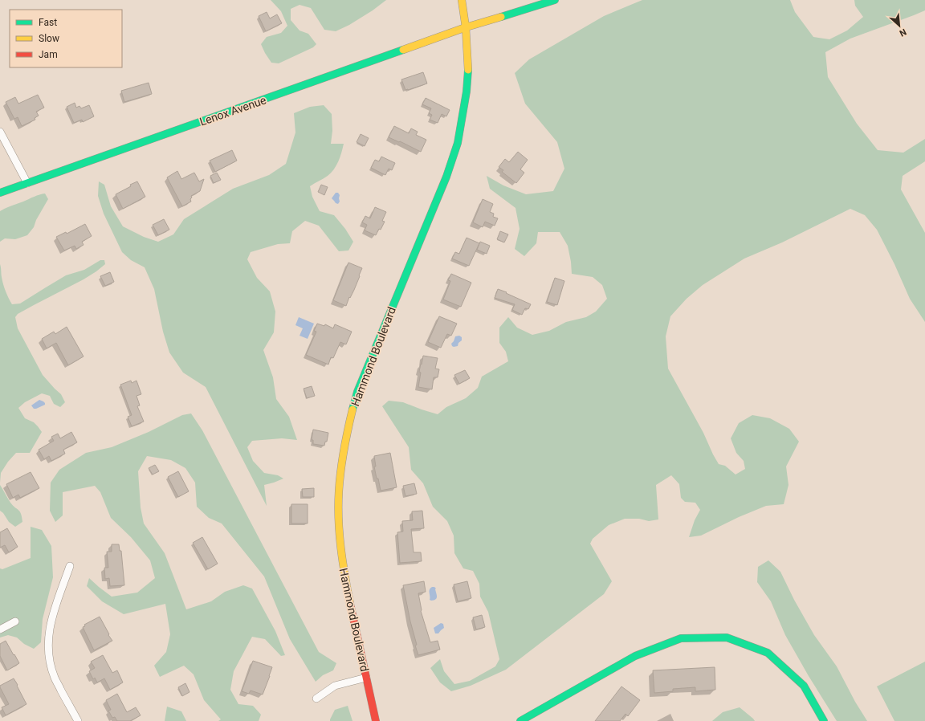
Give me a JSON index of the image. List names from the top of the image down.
{
  "streets": {
    "street": ["Lenox Avenue", "Hammond Boulevard"]
  },
  "crossings": [
    ["Lenox Avenue", "Hammond Boulevard"]
  ],
  "legend": ["Fast", "Slow", "Jam"],
  "north": "bottom right"
}
